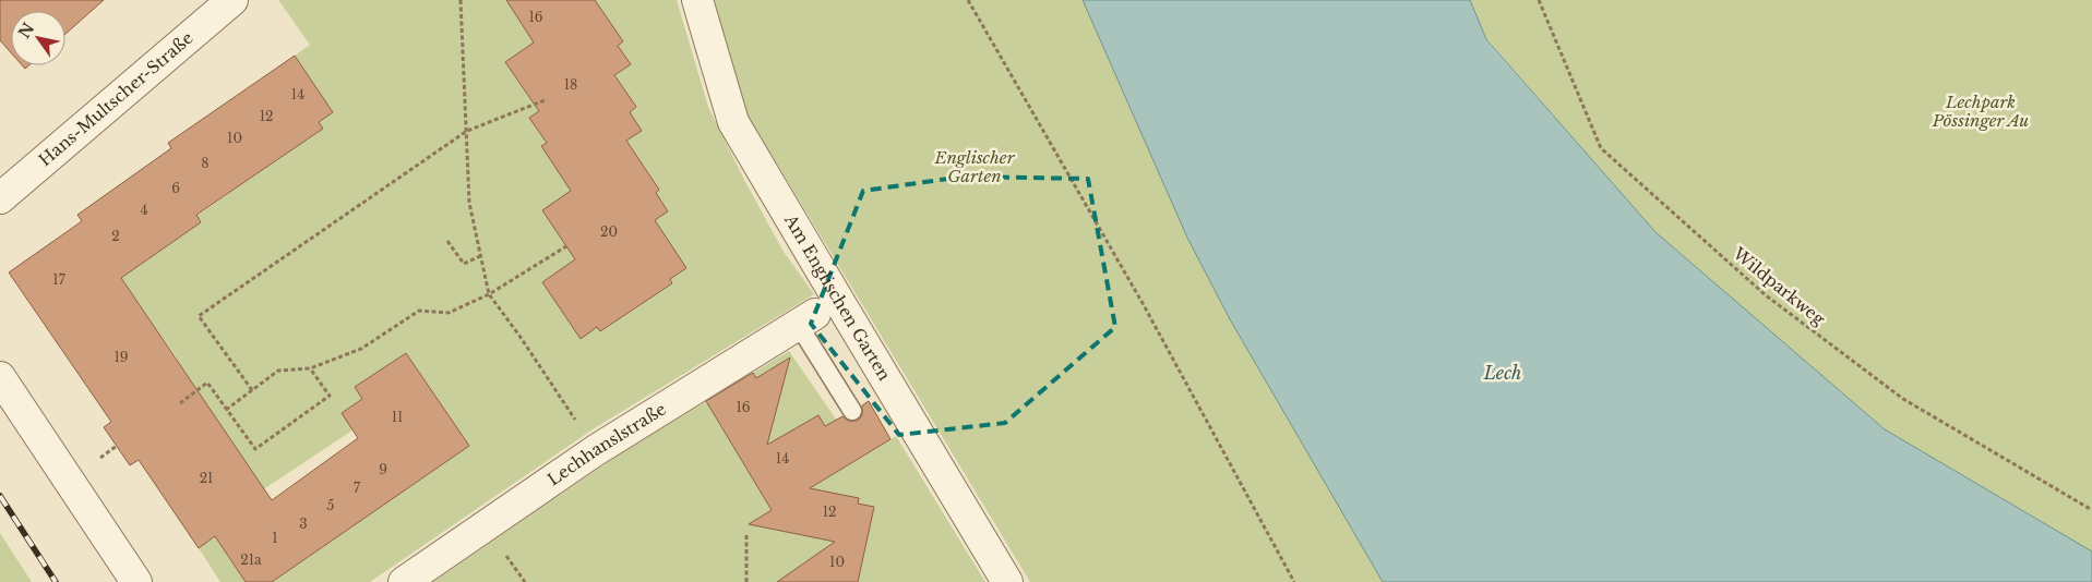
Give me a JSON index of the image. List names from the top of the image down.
{
  "streets": {
    "street": ["Hans-Multscher-Straße", "Am Englischen Garten", "Lechhanslstraße"],
    "path": ["Wildparkweg"]
  },
  "water": ["Lech"],
  "parks": ["Lechpark Pössinger Au", "Englischer Garten"],
  "house_numbers": [
    "16",
    "18",
    "14",
    "12",
    "10",
    "8",
    "6",
    "4",
    "20",
    "2",
    "17",
    "19",
    "16",
    "11",
    "14",
    "9",
    "21",
    "7",
    "5",
    "12",
    "3",
    "1",
    "21a",
    "10"
  ],
  "north": "top left"
}
